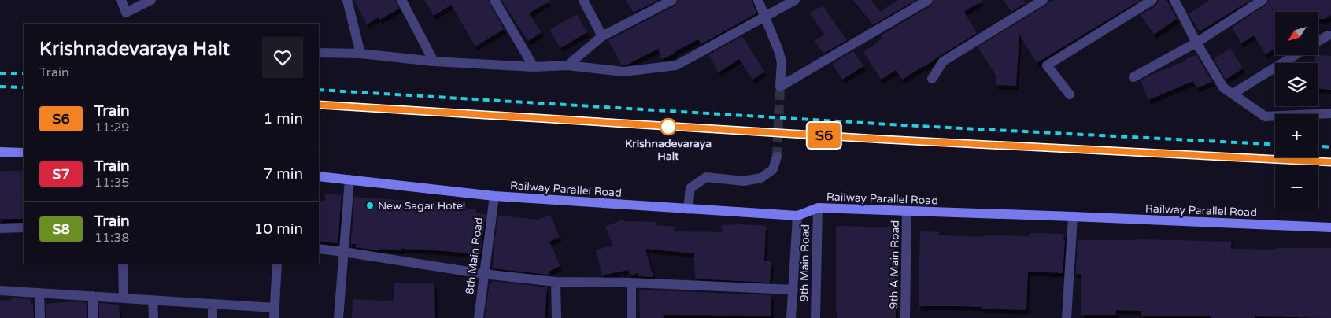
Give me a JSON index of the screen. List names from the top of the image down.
{
  "streets": {
    "street": [
      "Railway Parallel Road",
      "8th Main Road",
      "9th Main Road",
      "9th A Main Road"
    ]
  },
  "crossings": [
    ["Railway Parallel Road", "8th Main Road"],
    ["Railway Parallel Road", "9th Main Road"],
    ["Railway Parallel Road", "9th A Main Road"]
  ],
  "places": ["Krishnadevaraya Halt", "New Sagar Hotel"],
  "north": "bottom left",
  "page": {
    "on_map": "S6",
    "map_buttons": ["+", "−"],
    "heading": ["Krishnadevaraya Halt", "Train"],
    "list": [
      {
        "mark": "S6",
        "name": "Train",
        "note": "11:29",
        "value": "1 min"
      },
      {
        "mark": "S7",
        "name": "Train",
        "note": "11:35",
        "value": "7 min"
      },
      {
        "mark": "S8",
        "name": "Train",
        "note": "11:38",
        "value": "10 min"
      }
    ]
  }
}
